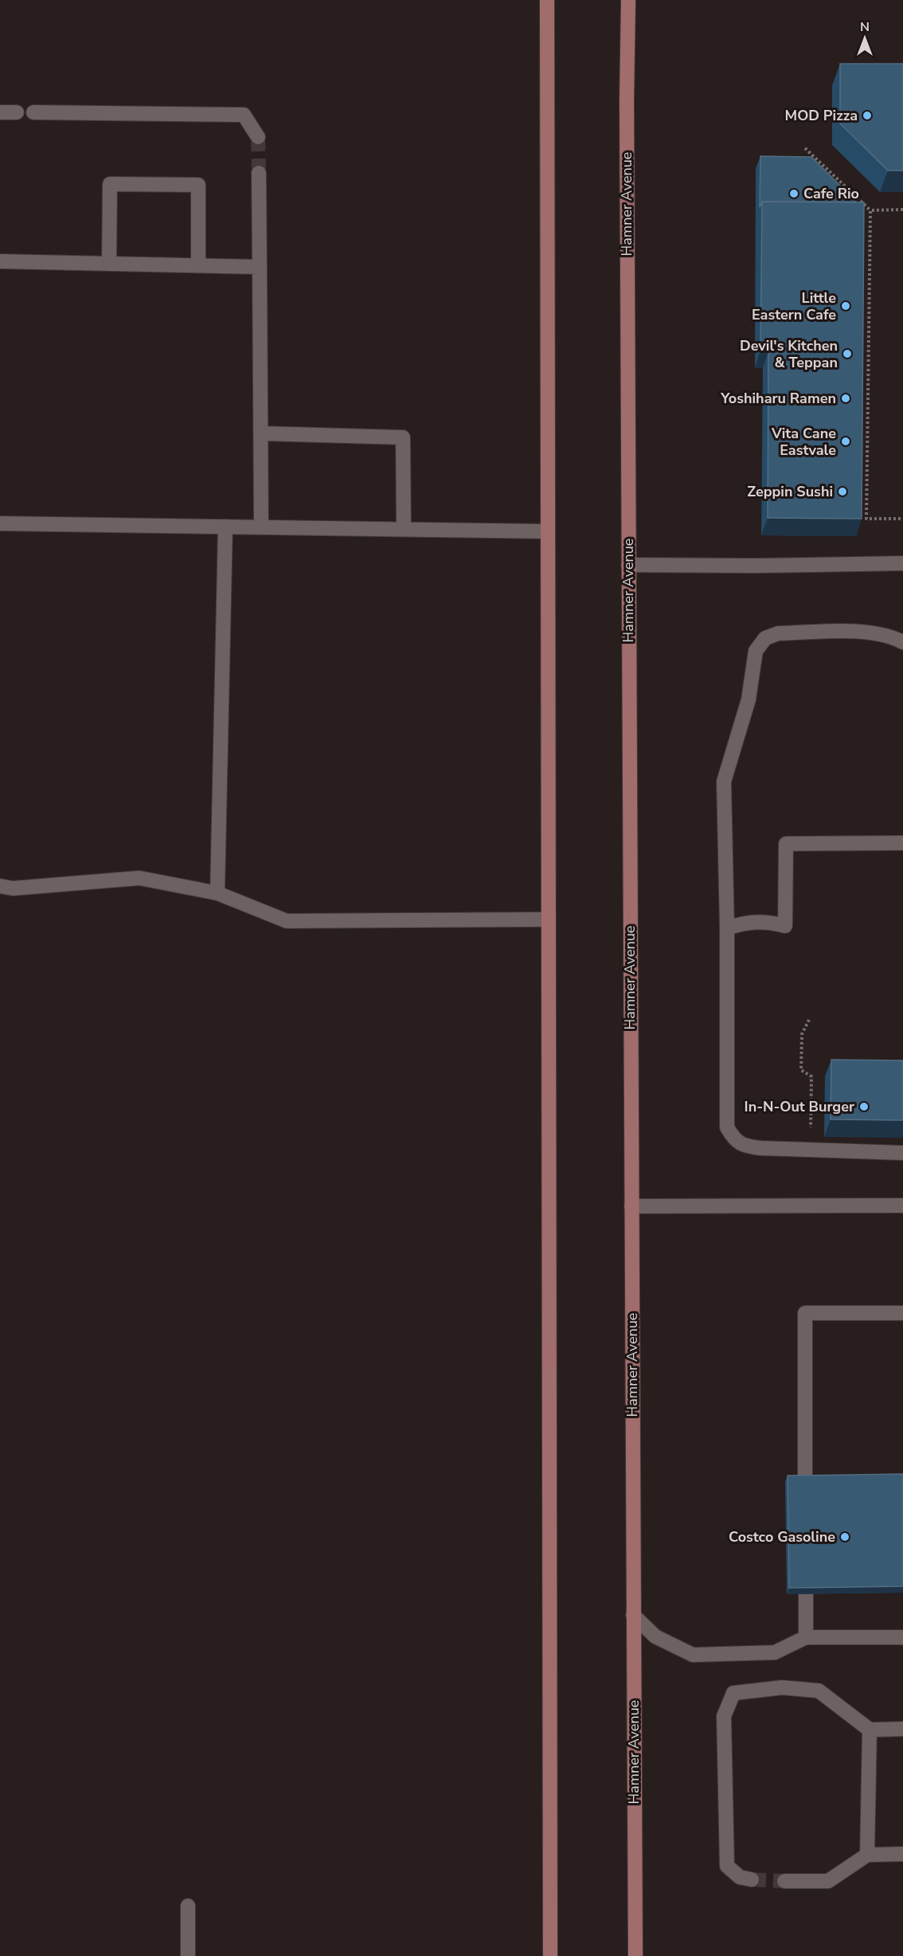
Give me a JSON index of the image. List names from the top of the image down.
{
  "streets": {
    "main road": ["Hamner Avenue"]
  },
  "places": [
    "MOD Pizza",
    "Cafe Rio",
    "Little Eastern Cafe",
    "Devil's Kitchen & Teppan",
    "Yoshiharu Ramen",
    "Vita Cane Eastvale",
    "Zeppin Sushi",
    "In-N-Out Burger",
    "Costco Gasoline"
  ],
  "north": "top"
}
